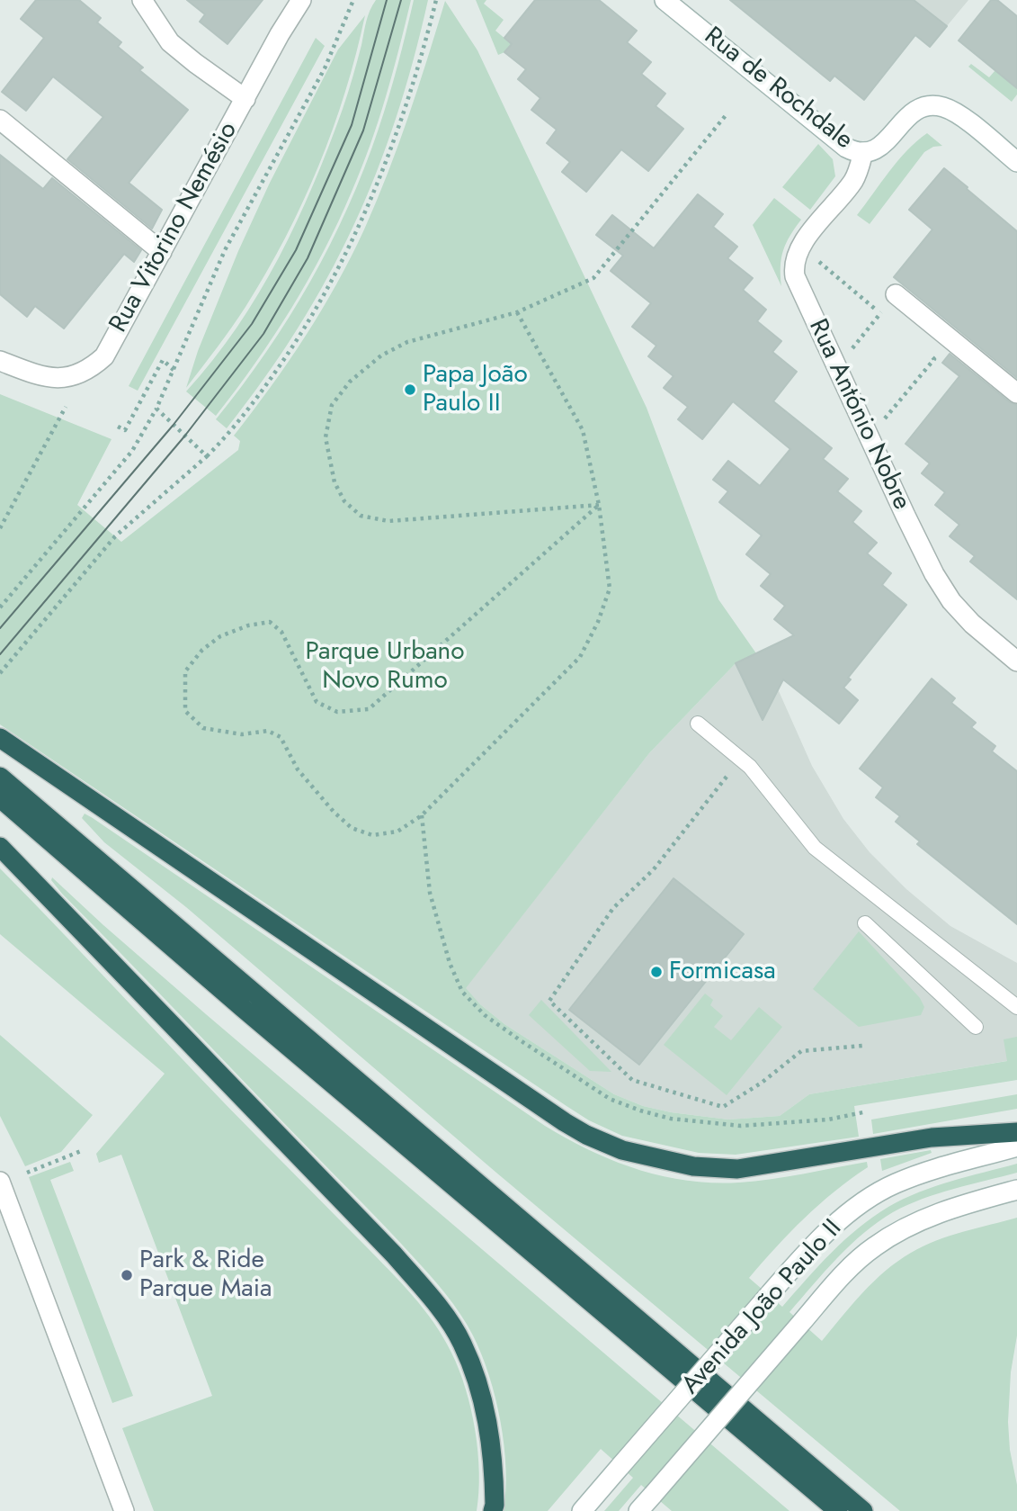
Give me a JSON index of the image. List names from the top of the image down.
{
  "streets": {
    "street": [
      "Rua de Rochdale",
      "Rua Vitorino Nemésio",
      "Rua António Nobre",
      "Avenida João Paulo II"
    ]
  },
  "crossings": [
    ["Rua de Rochdale", "Rua António Nobre"]
  ],
  "parks": ["Parque Urbano Novo Rumo"],
  "places": ["Papa João Paulo II", "Formicasa", "Park & Ride Parque Maia"]
}
